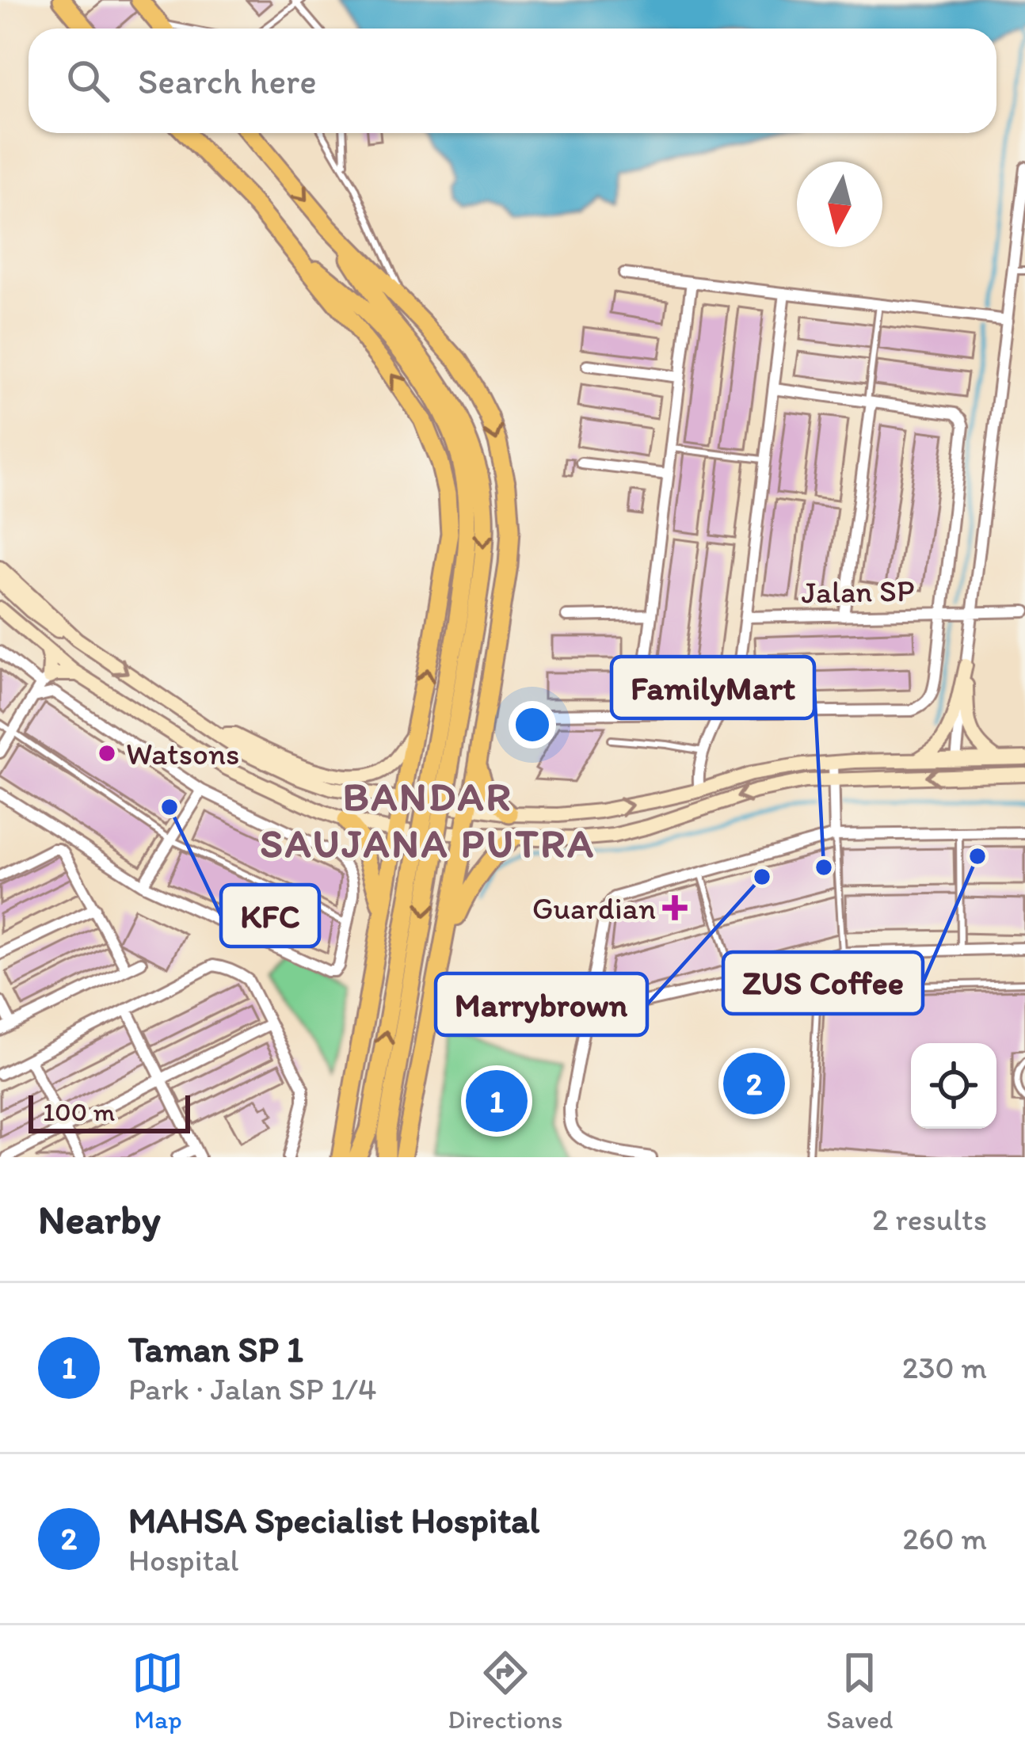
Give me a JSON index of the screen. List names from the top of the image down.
{
  "streets": {
    "street": ["Jalan SP"]
  },
  "districts": ["BANDAR SAUJANA PUTRA"],
  "places": {
    "other": [
      "Watsons",
      "KFC",
      "ZUS Coffee",
      "FamilyMart",
      "Marrybrown"
    ],
    "health": ["Guardian"]
  },
  "scale_bar": "100 m",
  "north": "bottom",
  "page": {
    "search": "Search here",
    "pins": ["2", "1"],
    "scale": "100 m",
    "heading": ["Nearby", "2 results"],
    "list": [
      {
        "mark": "1",
        "name": "Taman SP 1",
        "note": "Park · Jalan SP 1/4",
        "value": "230 m"
      },
      {
        "mark": "2",
        "name": "MAHSA Specialist Hospital",
        "note": "Hospital",
        "value": "260 m"
      }
    ],
    "nav": ["Map", "Directions", "Saved"]
  }
}
